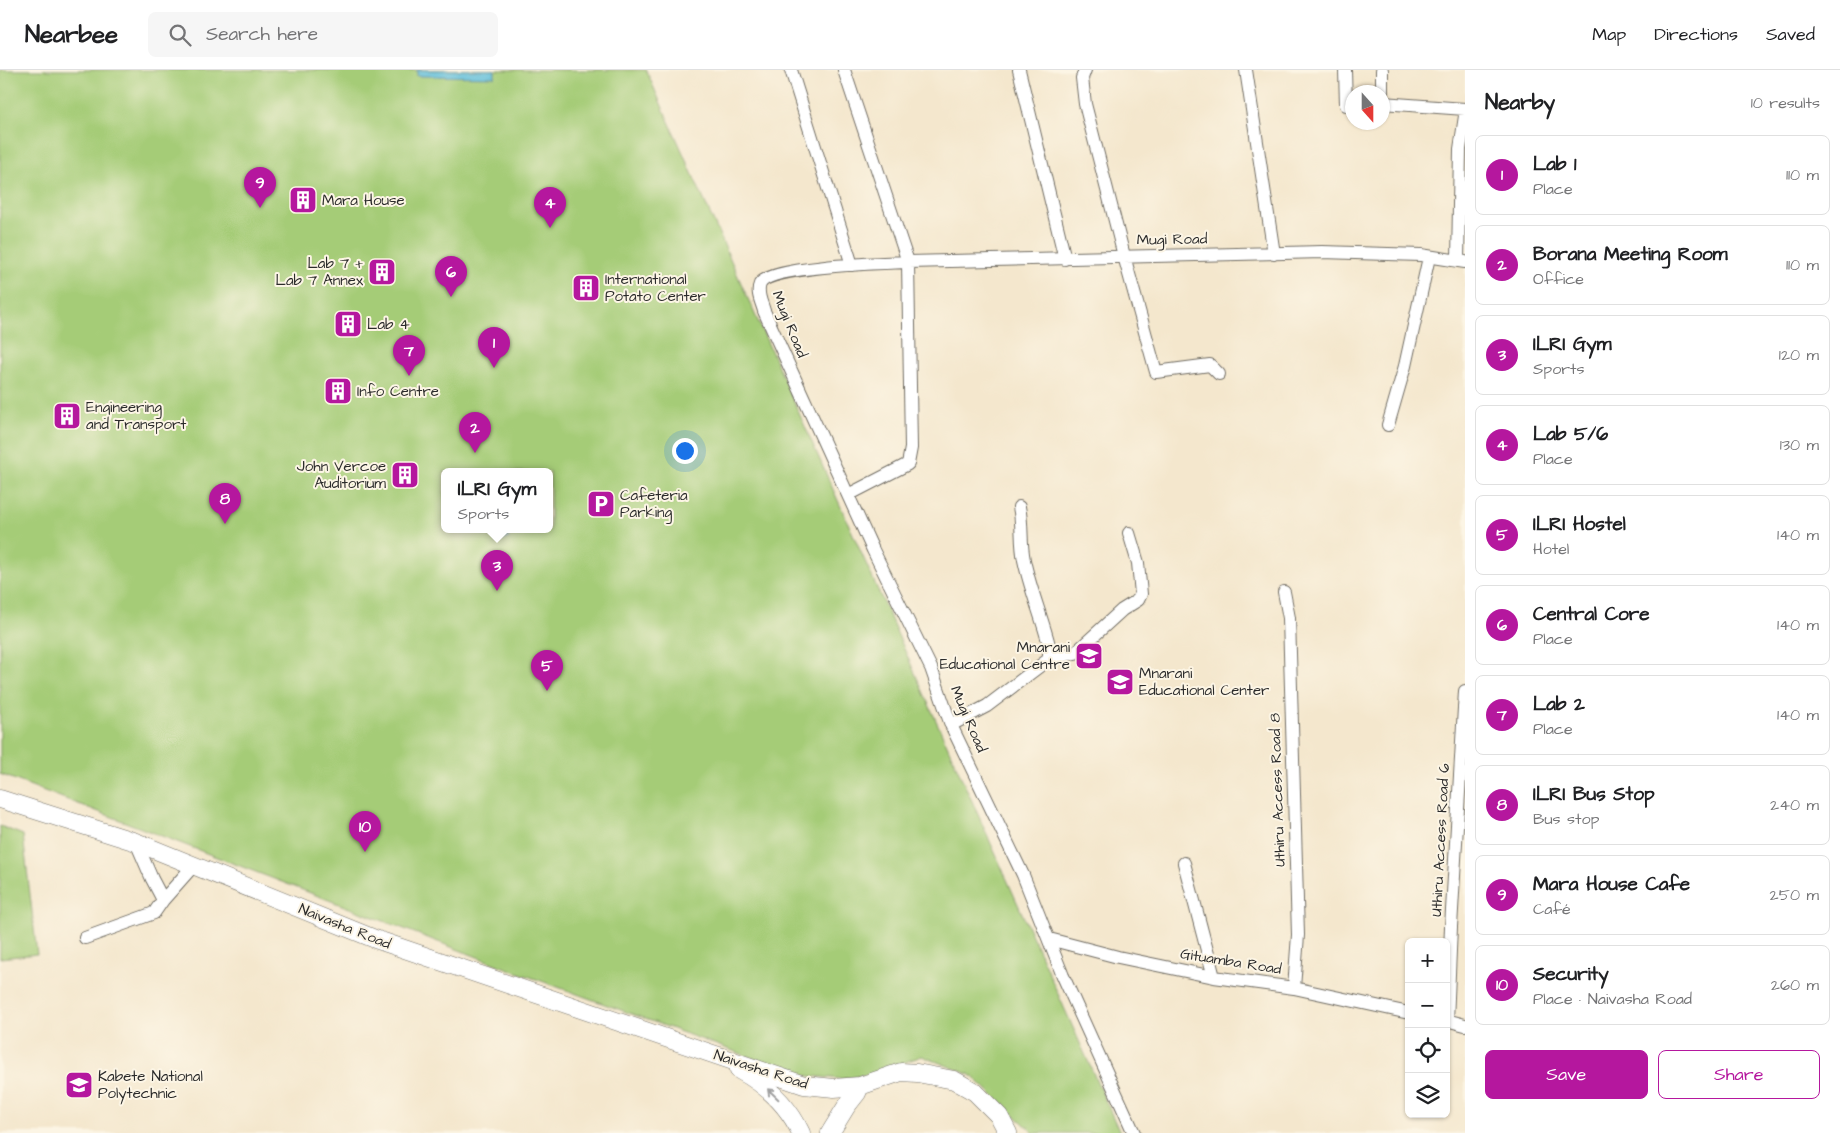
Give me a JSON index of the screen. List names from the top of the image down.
{
  "streets": {
    "main road": ["Naivasha Road"],
    "street": [
      "Mugi Road",
      "Uthiru Access Road 8",
      "Uthiru Access Road 6",
      "Gituamba Road"
    ]
  },
  "crossings": [
    ["Mugi Road", "Gituamba Road"],
    ["Uthiru Access Road 8", "Gituamba Road"]
  ],
  "places": {
    "building": [
      "Mara House",
      "Lab 7 + Lab 7 Annex",
      "International Potato Center",
      "Lab 4",
      "Info Centre",
      "Engineering and Transport",
      "John Vercoe Auditorium"
    ],
    "parking": ["Cafeteria Parking"],
    "school or university": ["Mnarani Educational Centre", "Mnarani Educational Center", "Kabete National Polytechnic"]
  },
  "north": "bottom",
  "page": {
    "header": "Nearbee",
    "search": "Search here",
    "nav": ["Map", "Directions", "Saved"],
    "heading": ["Nearby", "10 results"],
    "list": [
      {
        "mark": "1",
        "name": "Lab 1",
        "note": "Place",
        "value": "110 m"
      },
      {
        "mark": "2",
        "name": "Borana Meeting Room",
        "note": "Office",
        "value": "110 m"
      },
      {
        "mark": "3",
        "name": "ILRI Gym",
        "note": "Sports",
        "value": "120 m"
      },
      {
        "mark": "4",
        "name": "Lab 5/6",
        "note": "Place",
        "value": "130 m"
      },
      {
        "mark": "5",
        "name": "ILRI Hostel",
        "note": "Hotel",
        "value": "140 m"
      },
      {
        "mark": "6",
        "name": "Central Core",
        "note": "Place",
        "value": "140 m"
      },
      {
        "mark": "7",
        "name": "Lab 2",
        "note": "Place",
        "value": "140 m"
      },
      {
        "mark": "8",
        "name": "ILRI Bus Stop",
        "note": "Bus stop",
        "value": "240 m"
      },
      {
        "mark": "9",
        "name": "Mara House Cafe",
        "note": "Café",
        "value": "250 m"
      },
      {
        "mark": "10",
        "name": "Security",
        "note": "Place · Naivasha Road",
        "value": "260 m"
      }
    ],
    "pins": [
      "9",
      "4",
      "6",
      "1",
      "7",
      "2",
      "8",
      "3",
      "5",
      "10"
    ],
    "popup": ["ILRI Gym", "Sports"],
    "map_buttons": ["+", "−"],
    "buttons": ["Save", "Share"]
  }
}
